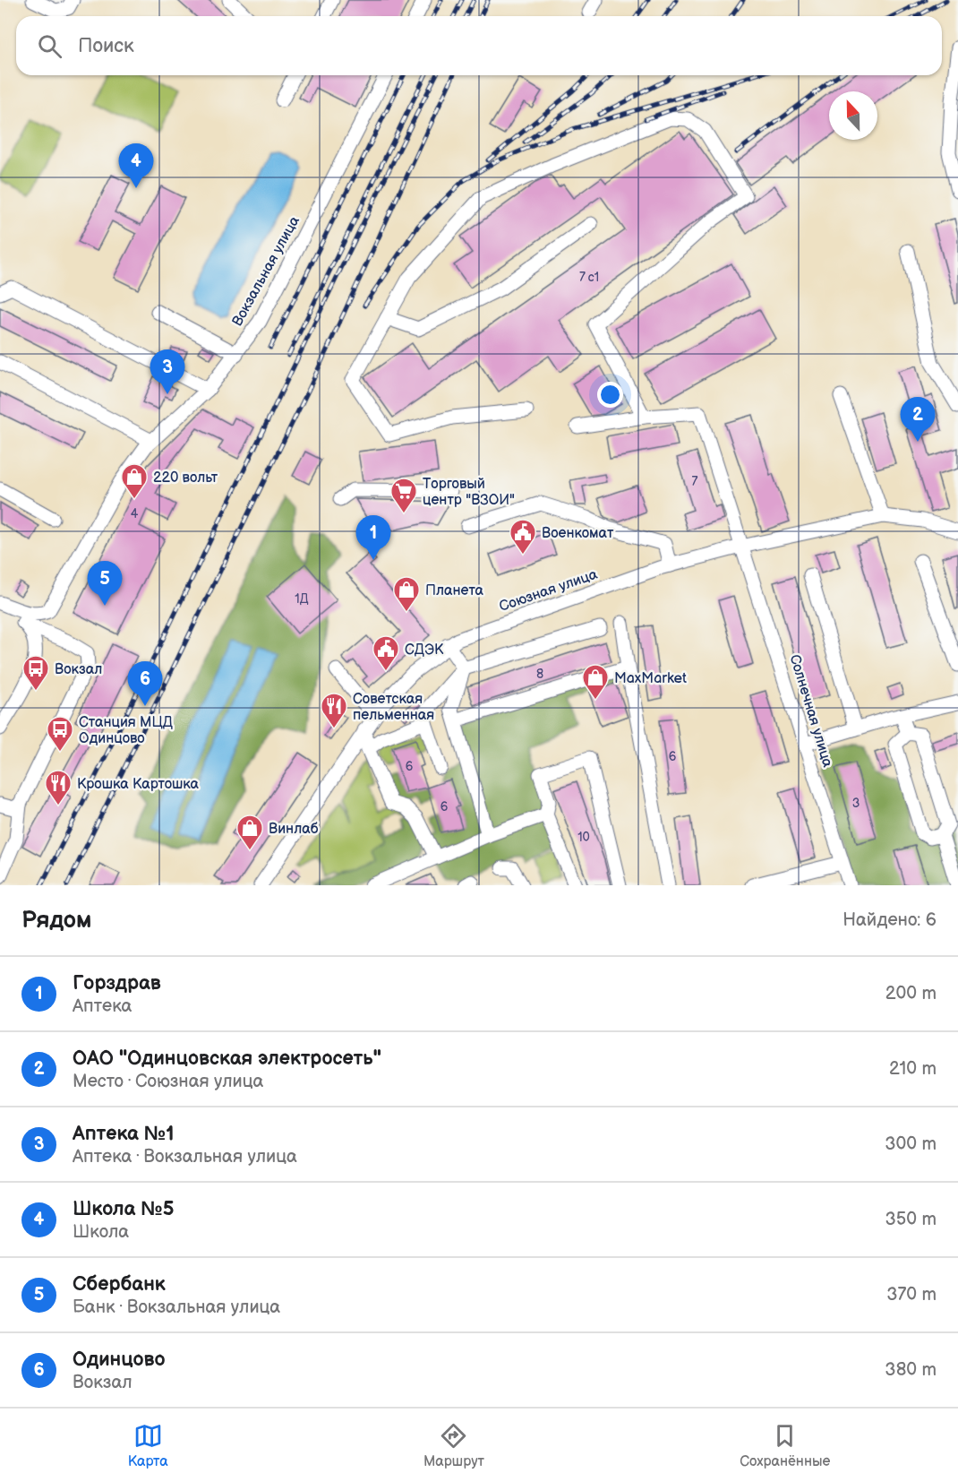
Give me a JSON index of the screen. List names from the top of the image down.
{
  "streets": {
    "street": ["Вокзальная улица", "Союзная улица", "Солнечная улица"]
  },
  "crossings": [
    ["Союзная улица", "Солнечная улица"]
  ],
  "places": {
    "shop": [
      "220 вольт",
      "Планета",
      "MaxMarket",
      "Винлаб"
    ],
    "supermarket": ["Торговый центр \"ВЗОИ\""],
    "public building": ["Военкомат", "СДЭК"],
    "bus stop": ["Вокзал", "Станция МЦД Одинцово"],
    "restaurant": ["Советская пельменная", "Крошка Картошка"]
  },
  "house_numbers": [
    "7 с1",
    "7",
    "4",
    "1Д",
    "8",
    "6",
    "6",
    "3",
    "6",
    "10"
  ],
  "north": "top",
  "page": {
    "search": "Поиск",
    "pins": [
      "4",
      "3",
      "2",
      "1",
      "5",
      "6"
    ],
    "heading": ["Рядом", "Найдено: 6"],
    "list": [
      {
        "mark": "1",
        "name": "Горздрав",
        "note": "Аптека",
        "value": "200 m"
      },
      {
        "mark": "2",
        "name": "ОАО \"Одинцовская электросеть\"",
        "note": "Место · Союзная улица",
        "value": "210 m"
      },
      {
        "mark": "3",
        "name": "Аптека №1",
        "note": "Аптека · Вокзальная улица",
        "value": "300 m"
      },
      {
        "mark": "4",
        "name": "Школа №5",
        "note": "Школа",
        "value": "350 m"
      },
      {
        "mark": "5",
        "name": "Сбербанк",
        "note": "Банк · Вокзальная улица",
        "value": "370 m"
      },
      {
        "mark": "6",
        "name": "Одинцово",
        "note": "Вокзал",
        "value": "380 m"
      }
    ],
    "nav": ["Карта", "Маршрут", "Сохранённые"]
  }
}
